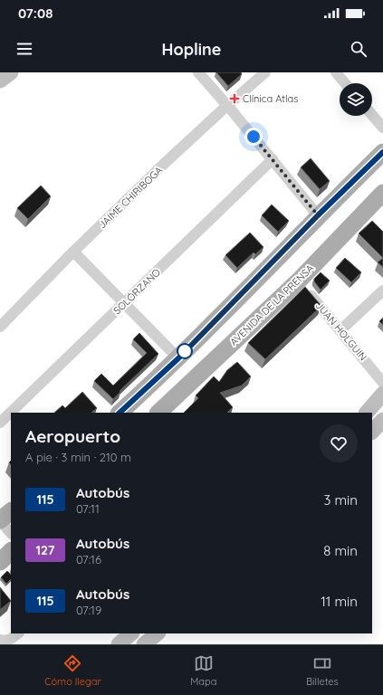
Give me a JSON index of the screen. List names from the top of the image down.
{
  "streets": {
    "main road": ["AVENIDA DE LA PRENSA"],
    "street": ["JAIME CHIRIBOGA", "SOLÓRZANO", "JUAN HOLGUIN"]
  },
  "crossings": [
    ["AVENIDA DE LA PRENSA", "JUAN HOLGUIN"]
  ],
  "places": {
    "health": ["Clínica Atlas"]
  },
  "lines": ["bus line 115"],
  "page": {
    "status": "07:08",
    "header": "Hopline",
    "heading": ["Aeropuerto", "A pie · 3 min · 210 m"],
    "list": [
      {
        "mark": "115",
        "name": "Autobús",
        "note": "07:11",
        "value": "3 min"
      },
      {
        "mark": "127",
        "name": "Autobús",
        "note": "07:16",
        "value": "8 min"
      },
      {
        "mark": "115",
        "name": "Autobús",
        "note": "07:19",
        "value": "11 min"
      }
    ],
    "tabs": ["Cómo llegar", "Mapa", "Billetes"]
  }
}
